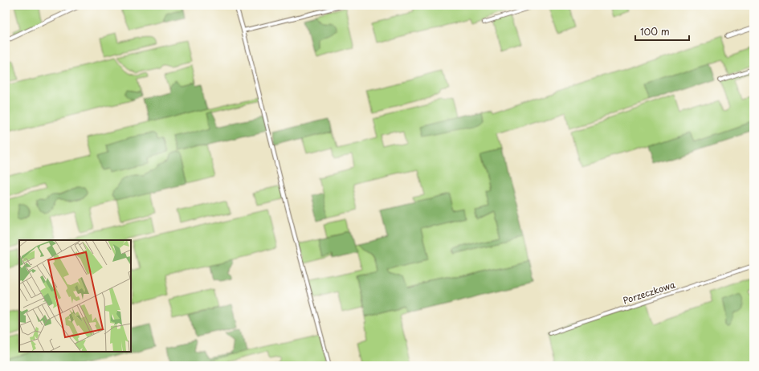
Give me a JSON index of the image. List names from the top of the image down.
{
  "streets": {
    "street": ["Porzeczkowa"]
  },
  "scale_bar": "100 m"
}
